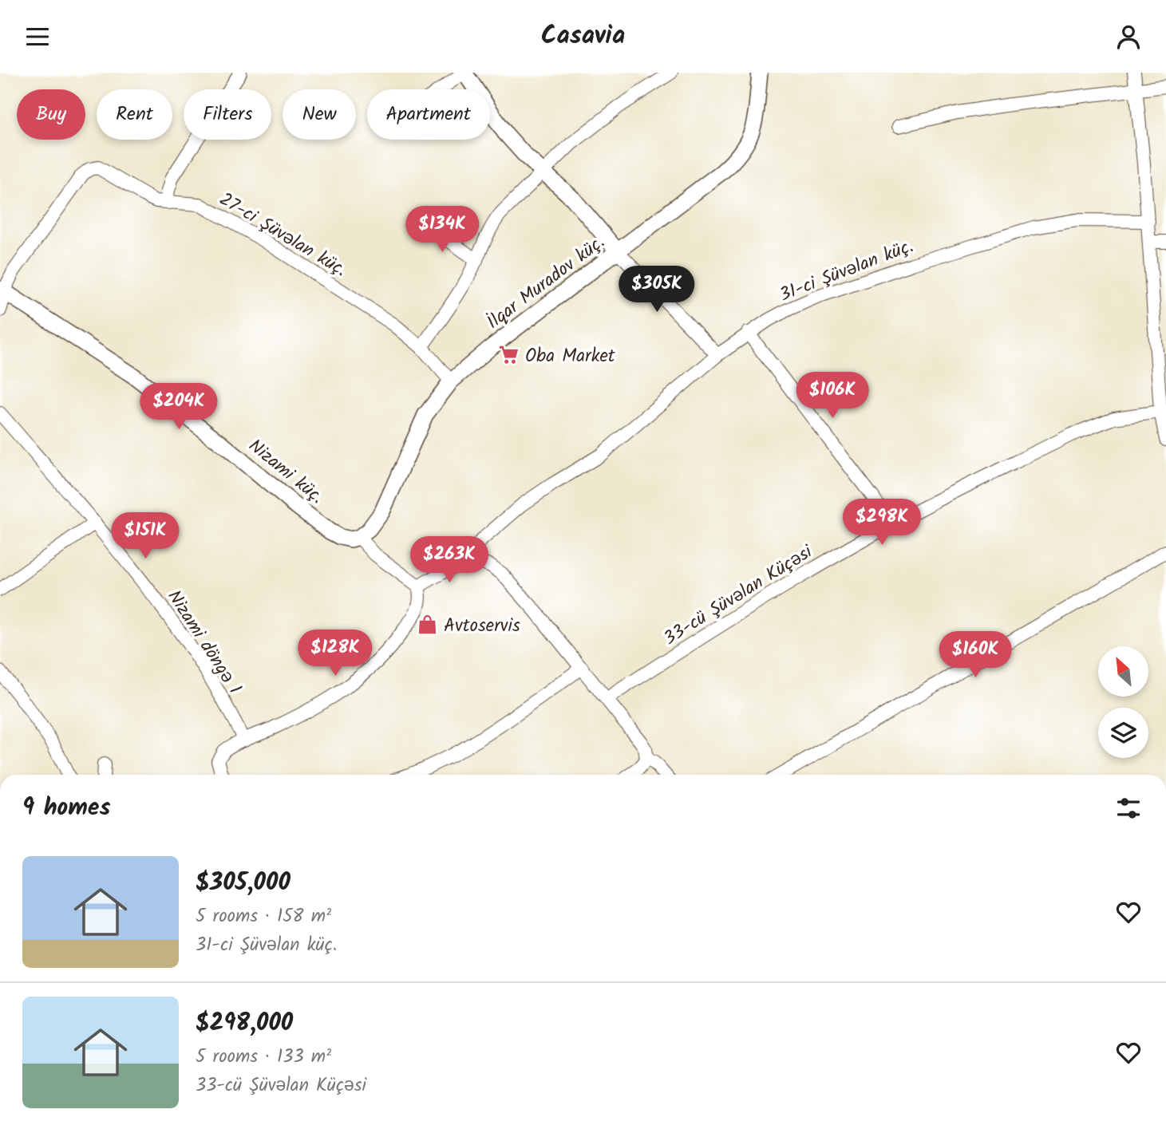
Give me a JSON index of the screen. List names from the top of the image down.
{
  "streets": {
    "street": [
      "27-ci Şüvəlan küç.",
      "31-ci Şüvəlan küç.",
      "İlqar Muradov küç.",
      "Nizami küç.",
      "33-cü Şüvəlan Küçəsi",
      "Nizami döngə 1"
    ]
  },
  "crossings": [
    ["27-ci Şüvəlan küç.", "İlqar Muradov küç."],
    ["27-ci Şüvəlan küç.", "Nizami küç."],
    ["İlqar Muradov küç.", "Nizami küç."]
  ],
  "places": {
    "supermarket": ["Oba Market"],
    "shop": ["Avtoservis"]
  },
  "north": "top left",
  "page": {
    "header": "Casavia",
    "chip": [
      "Buy",
      "Rent",
      "Filters",
      "New",
      "Apartment"
    ],
    "price": [
      "$134K",
      "$305K",
      "$106K",
      "$204K",
      "$298K",
      "$151K",
      "$263K",
      "$128K",
      "$160K"
    ],
    "heading": "9 homes",
    "list": [
      {
        "name": "$305,000",
        "note": "5 rooms · 158 m² · 31-ci Şüvəlan küç."
      },
      {
        "name": "$298,000",
        "note": "5 rooms · 133 m² · 33-cü Şüvəlan Küçəsi"
      }
    ]
  }
}
